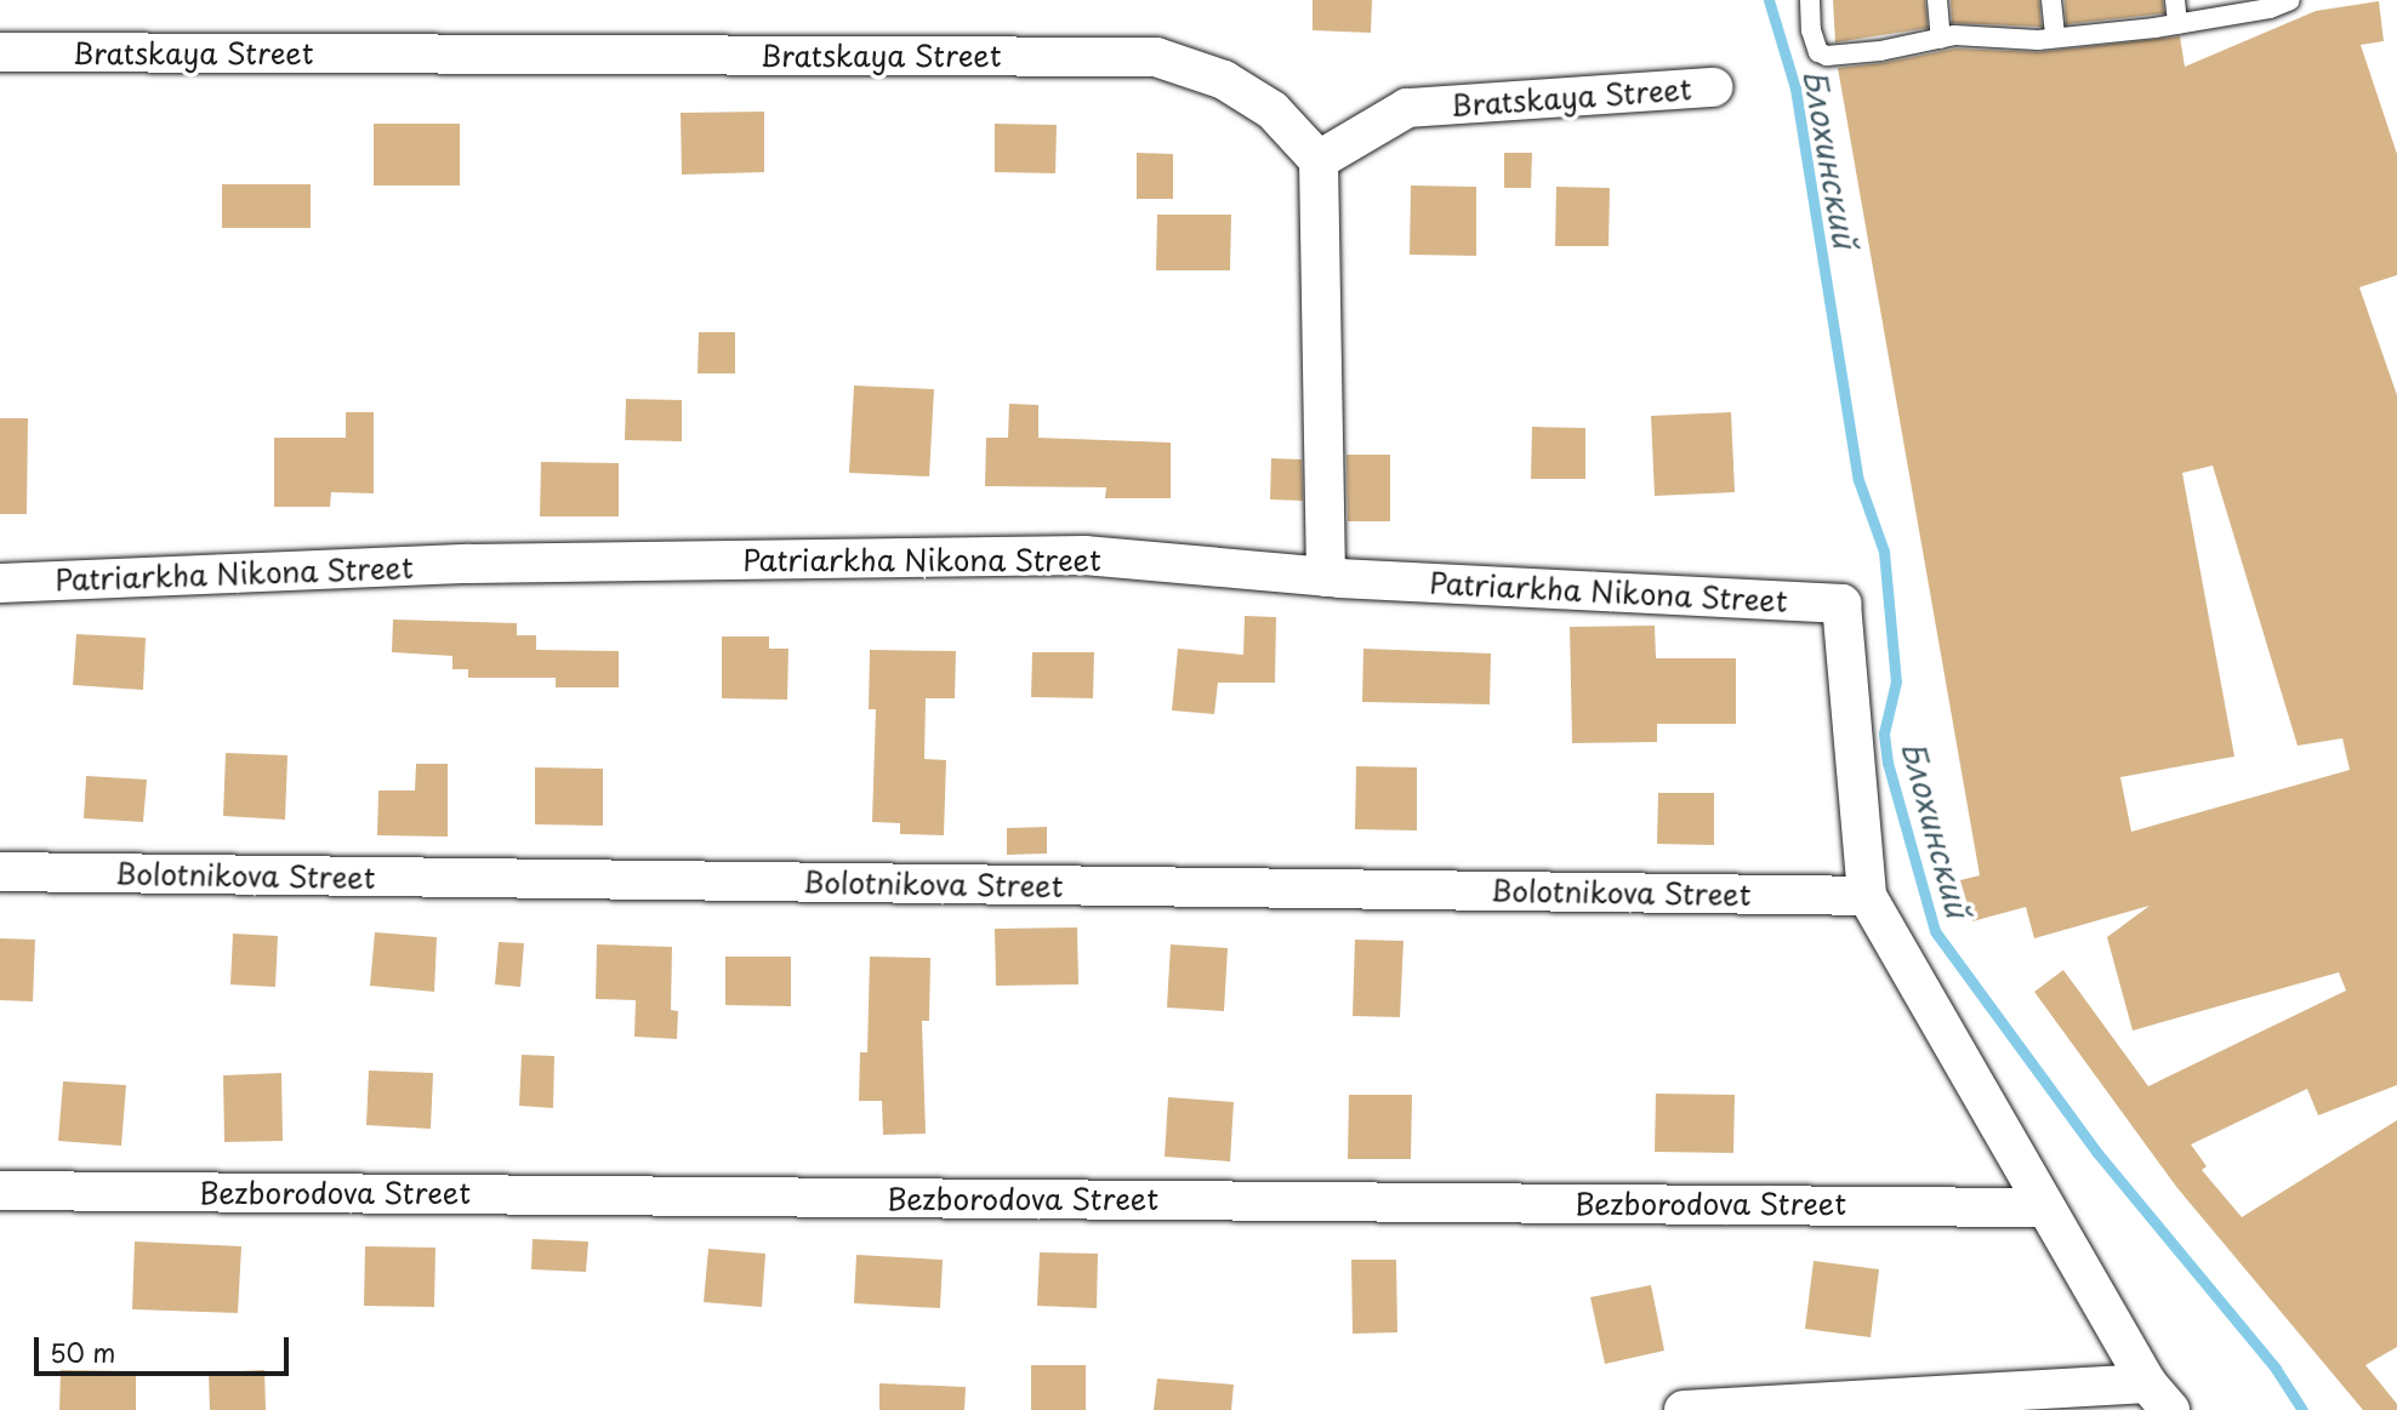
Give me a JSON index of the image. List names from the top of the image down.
{
  "streets": {
    "street": [
      "Bratskaya Street",
      "Patriarkha Nikona Street",
      "Bolotnikova Street",
      "Bezborodova Street"
    ]
  },
  "crossings": [
    ["Patriarkha Nikona Street", "Bolotnikova Street"]
  ],
  "water": ["Блохинский"],
  "scale_bar": "50 m"
}
